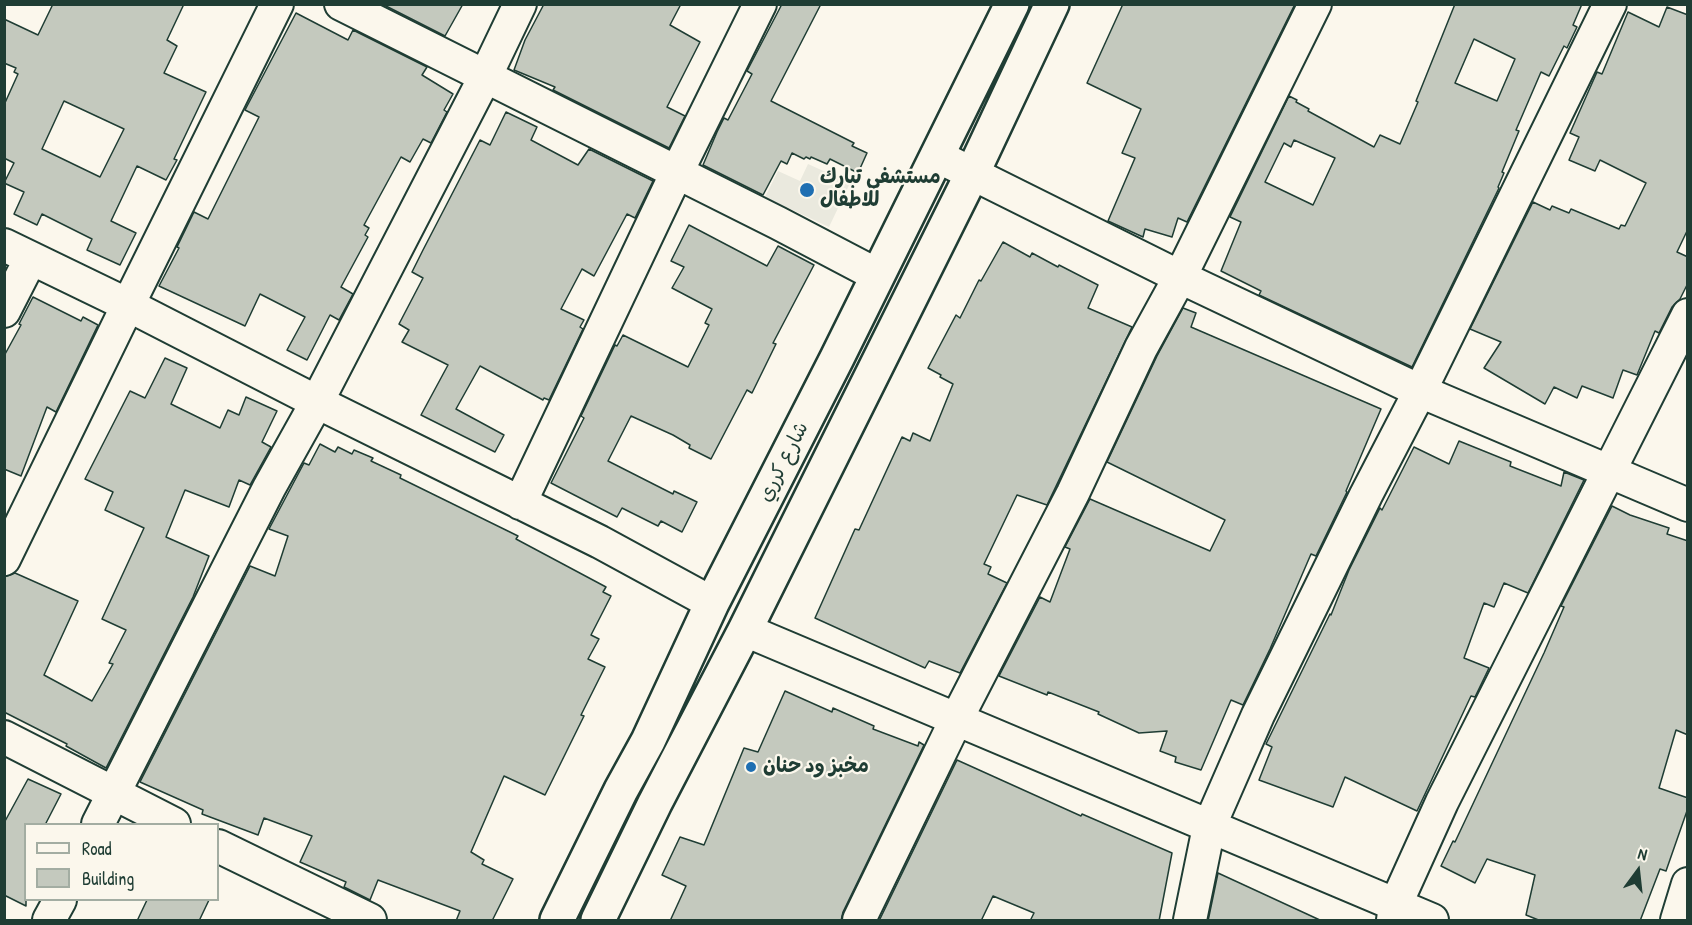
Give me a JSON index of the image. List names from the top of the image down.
{
  "streets": {
    "main road": ["شارع كرري"]
  },
  "places": ["مستشفى تبارك للاطفال", "مخبز ود حنان"],
  "legend": ["Road", "Building"],
  "north": "top"
}
